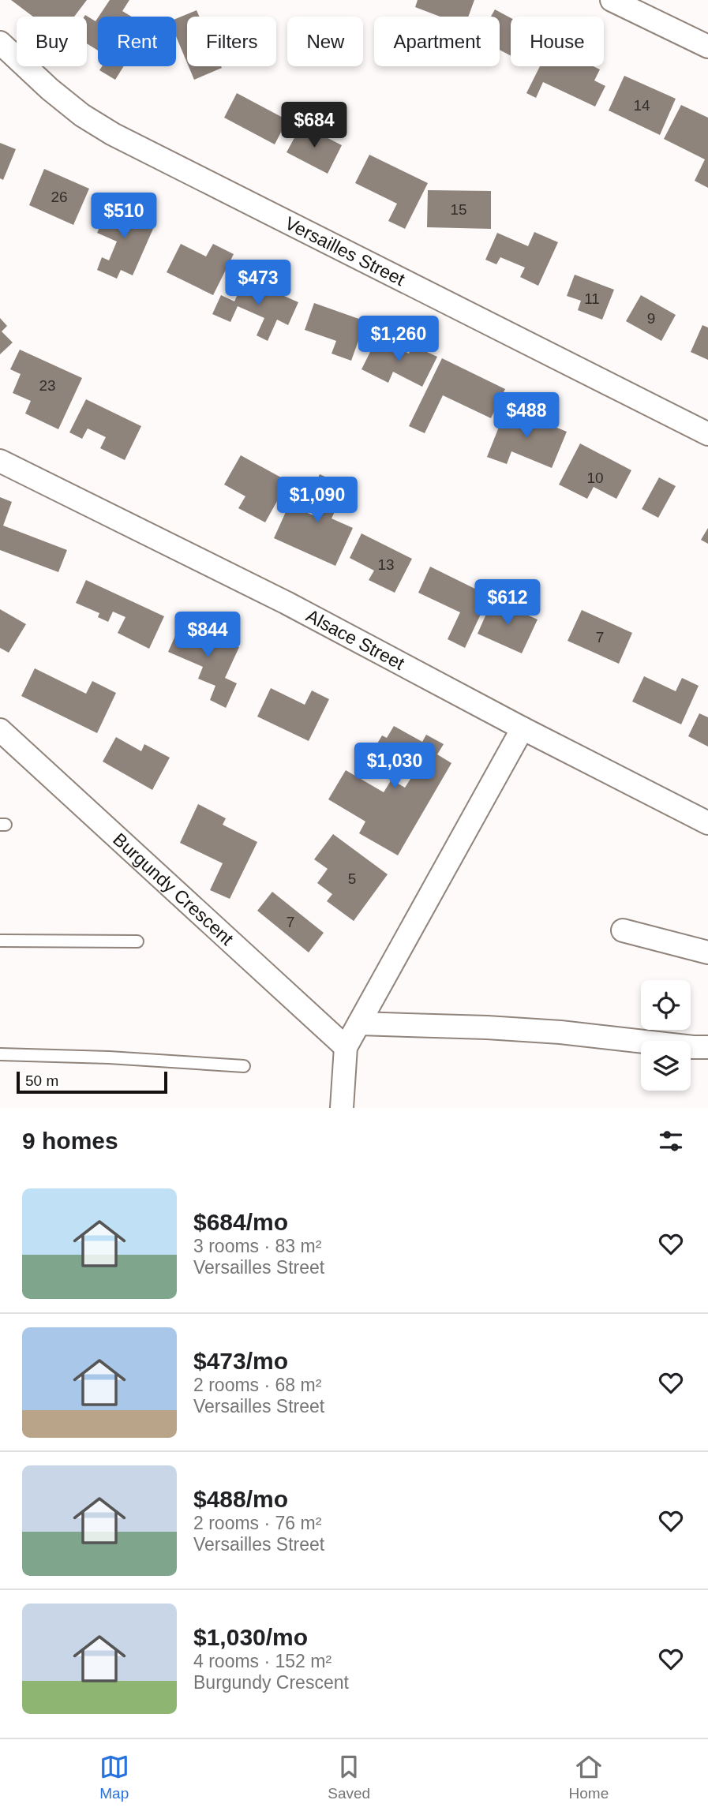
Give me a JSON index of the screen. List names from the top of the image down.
{
  "streets": {
    "street": ["Versailles Street", "Alsace Street", "Burgundy Crescent"]
  },
  "house_numbers": [
    "14",
    "26",
    "15",
    "11",
    "9",
    "23",
    "10",
    "13",
    "7",
    "5",
    "7"
  ],
  "scale_bar": "50 m",
  "page": {
    "chip": [
      "Buy",
      "Rent",
      "Filters",
      "New",
      "Apartment",
      "House"
    ],
    "price": [
      "$684",
      "$510",
      "$473",
      "$1,260",
      "$488",
      "$1,090",
      "$612",
      "$844",
      "$1,030"
    ],
    "scale": "50 m",
    "heading": "9 homes",
    "list": [
      {
        "name": "$684/mo",
        "note": "3 rooms · 83 m² · Versailles Street"
      },
      {
        "name": "$473/mo",
        "note": "2 rooms · 68 m² · Versailles Street"
      },
      {
        "name": "$488/mo",
        "note": "2 rooms · 76 m² · Versailles Street"
      },
      {
        "name": "$1,030/mo",
        "note": "4 rooms · 152 m² · Burgundy Crescent"
      }
    ],
    "tabs": ["Map", "Saved", "Home"]
  }
}
